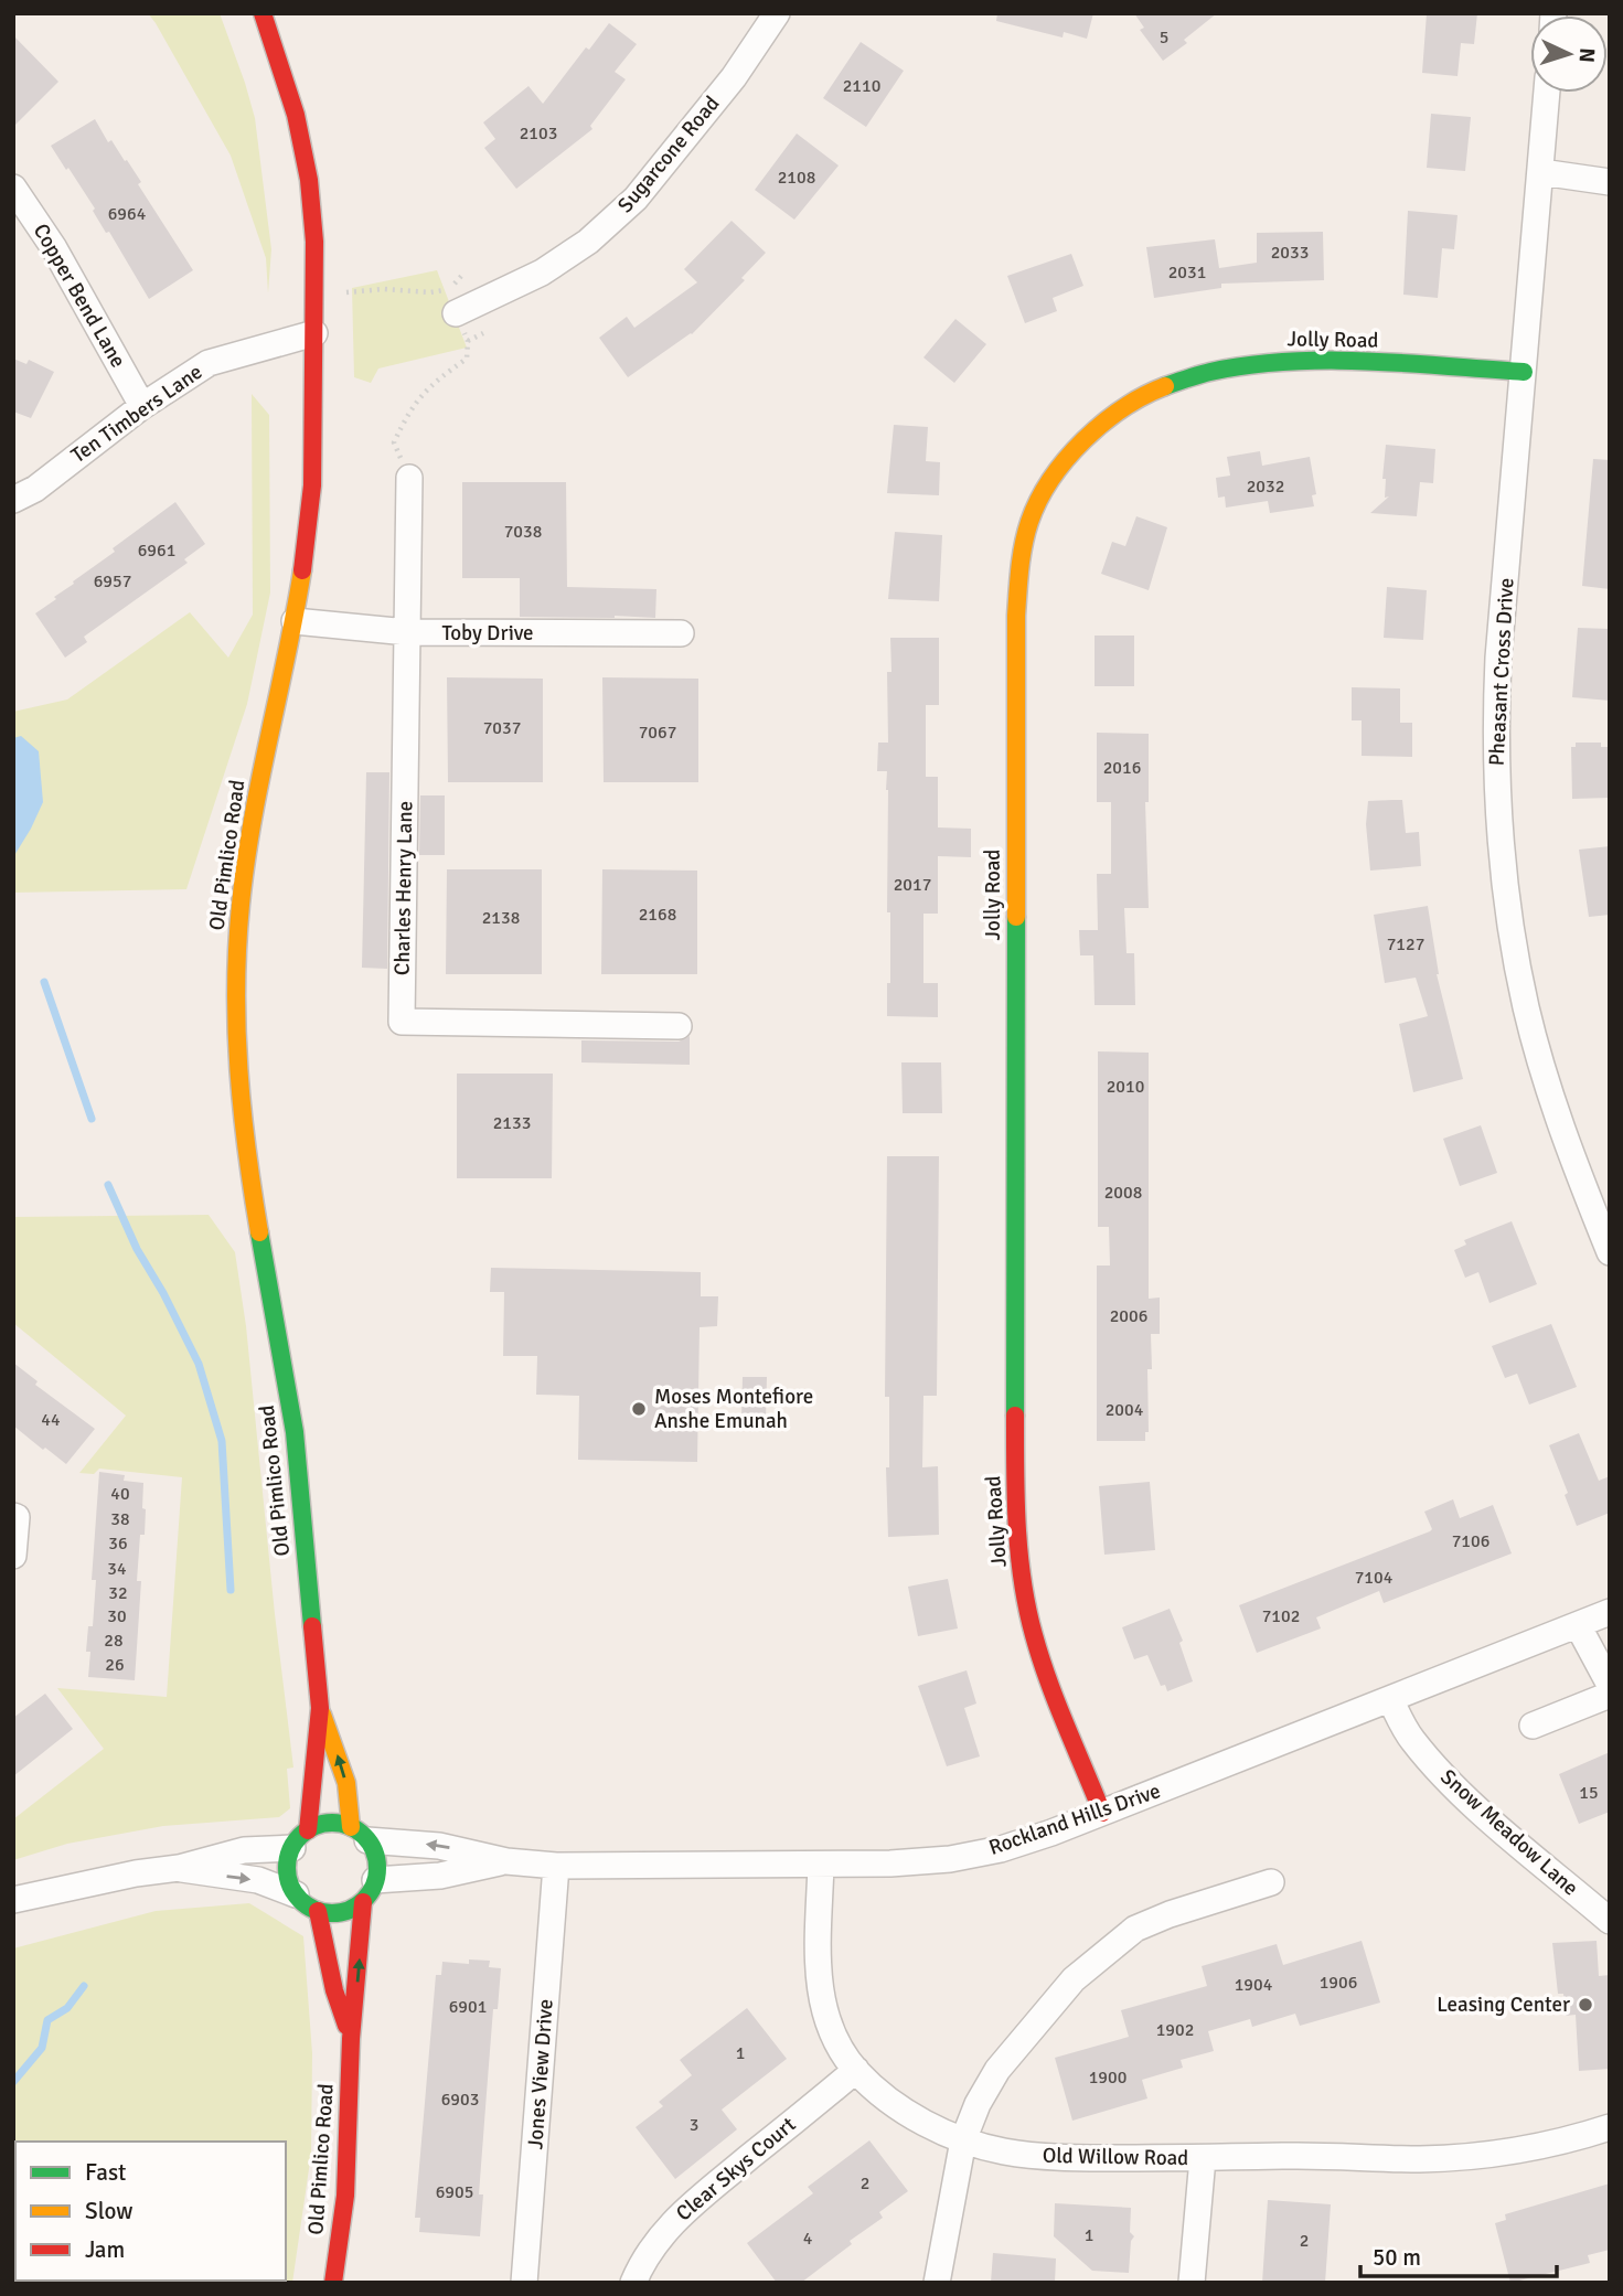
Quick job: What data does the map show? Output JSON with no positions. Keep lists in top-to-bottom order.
{
  "streets": {
    "street": [
      "Sugarcone Road",
      "Copper Bend Lane",
      "Jolly Road",
      "Ten Timbers Lane",
      "Toby Drive",
      "Pheasant Cross Drive",
      "Old Pimlico Road",
      "Charles Henry Lane",
      "Rockland Hills Drive",
      "Snow Meadow Lane",
      "Jones View Drive",
      "Old Willow Road",
      "Clear Skys Court"
    ]
  },
  "crossings": [
    ["Copper Bend Lane", "Ten Timbers Lane"],
    ["Jolly Road", "Pheasant Cross Drive"],
    ["Jolly Road", "Rockland Hills Drive"],
    ["Ten Timbers Lane", "Old Pimlico Road"],
    ["Toby Drive", "Old Pimlico Road"],
    ["Toby Drive", "Charles Henry Lane"],
    ["Old Pimlico Road", "Rockland Hills Drive"],
    ["Rockland Hills Drive", "Snow Meadow Lane"],
    ["Rockland Hills Drive", "Jones View Drive"],
    ["Rockland Hills Drive", "Old Willow Road"],
    ["Old Willow Road", "Clear Skys Court"]
  ],
  "places": ["Moses Montefiore Anshe Emunah", "Leasing Center"],
  "house_numbers": [
    "5",
    "2110",
    "2103",
    "2108",
    "6964",
    "2033",
    "2031",
    "2032",
    "7038",
    "6961",
    "6957",
    "7037",
    "7067",
    "2016",
    "2017",
    "2168",
    "2138",
    "7127",
    "2010",
    "2133",
    "2008",
    "2006",
    "2004",
    "44",
    "40",
    "38",
    "7106",
    "36",
    "34",
    "7104",
    "32",
    "30",
    "7102",
    "28",
    "26",
    "15",
    "1906",
    "1904",
    "6901",
    "1902",
    "1",
    "1900",
    "6903",
    "3",
    "2",
    "6905",
    "1",
    "4",
    "2"
  ],
  "legend": ["Fast", "Slow", "Jam"],
  "scale_bar": "50 m",
  "north": "right"
}
